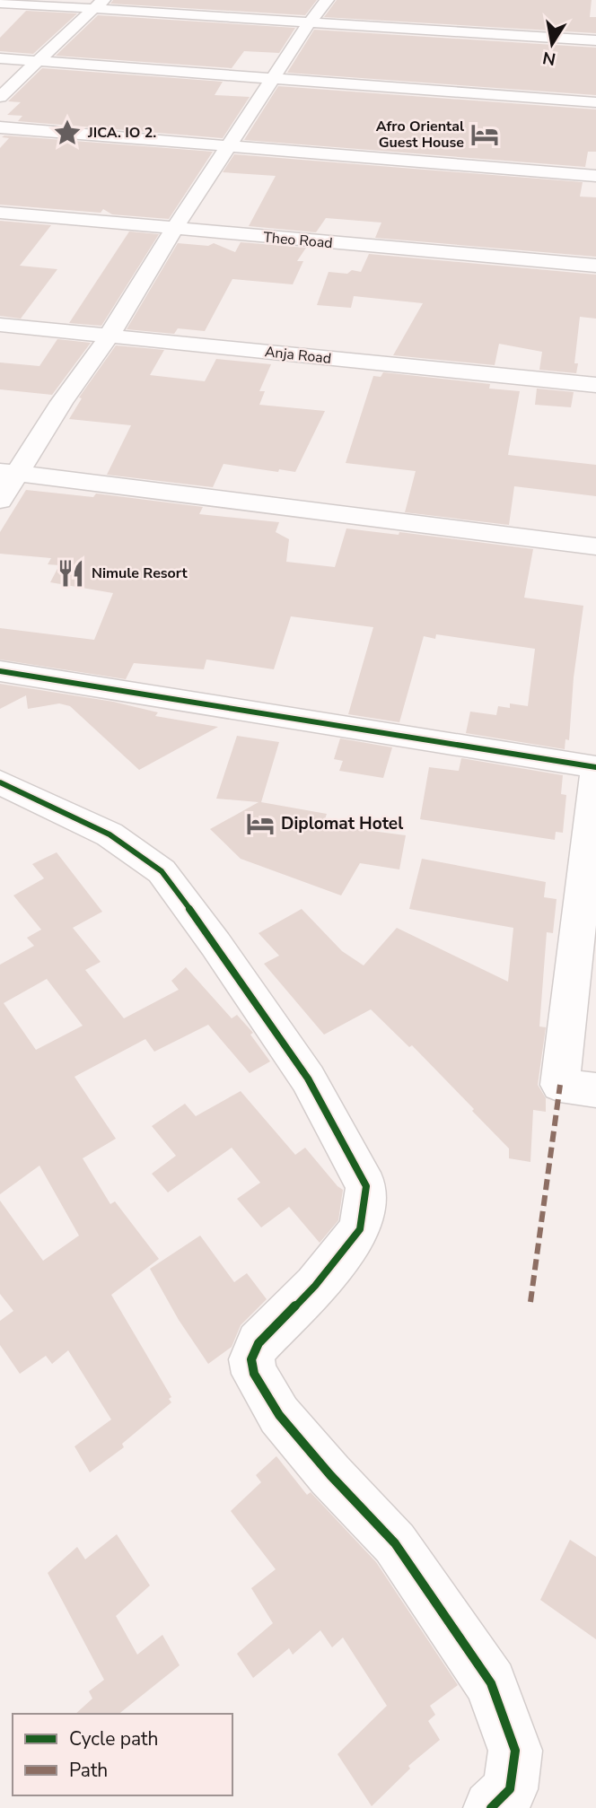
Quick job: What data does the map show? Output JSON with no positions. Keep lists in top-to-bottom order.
{
  "streets": {
    "street": ["Theo Road", "Anja Road"]
  },
  "places": {
    "place": ["JICA. IO 2."],
    "hotel": ["Afro Oriental Guest House", "Diplomat Hotel"],
    "restaurant": ["Nimule Resort"]
  },
  "legend": ["Cycle path", "Path"],
  "north": "bottom"
}
